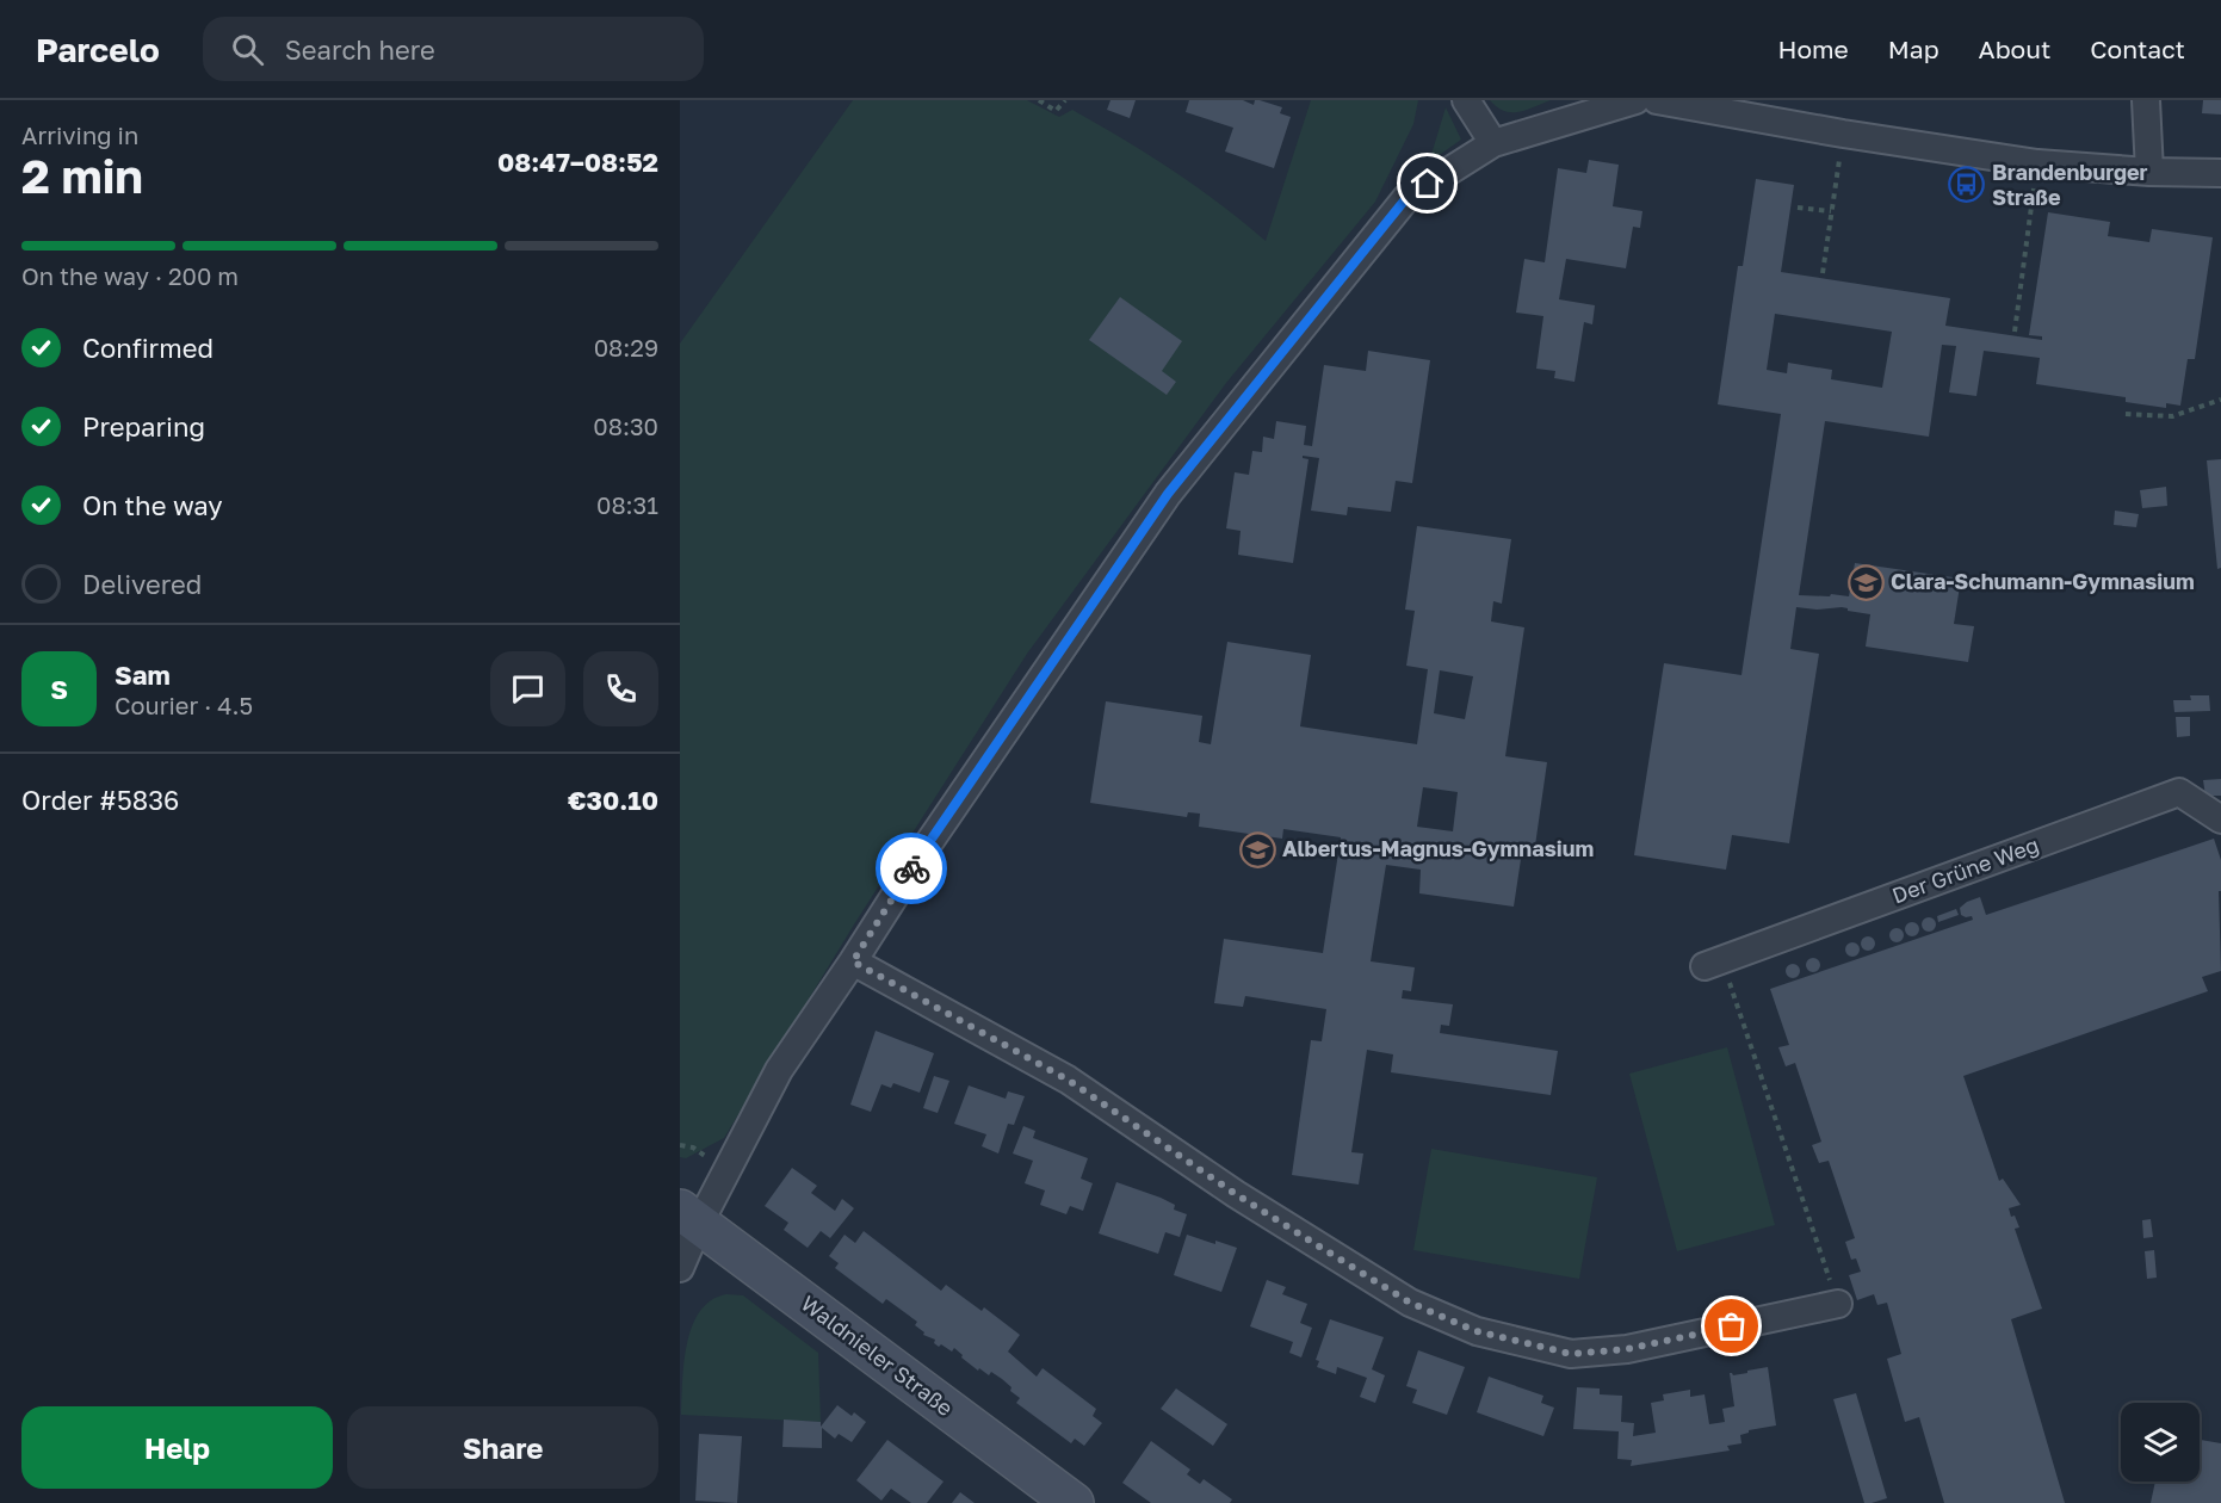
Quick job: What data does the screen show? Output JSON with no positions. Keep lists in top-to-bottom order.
{
  "streets": {
    "main road": ["Waldnieler Straße"],
    "street": ["Der Grüne Weg"]
  },
  "places": {
    "bus stop": ["Brandenburger Straße"],
    "school or university": ["Clara-Schumann-Gymnasium", "Albertus-Magnus-Gymnasium"]
  },
  "page": {
    "header": "Parcelo",
    "search": "Search here",
    "nav": [
      "Home",
      "Map",
      "About",
      "Contact"
    ],
    "heading": ["2 min", "Arriving in", "08:47–08:52"],
    "panel": [
      "Sam",
      "Courier · 4.5",
      "Order #5836",
      "€30.10"
    ],
    "bar": "On the way · 200 m",
    "list": [
      ["Confirmed", "08:29"],
      ["Preparing", "08:30"],
      ["On the way", "08:31"],
      "Delivered"
    ],
    "round": "S",
    "buttons": ["Help", "Share"]
  }
}
